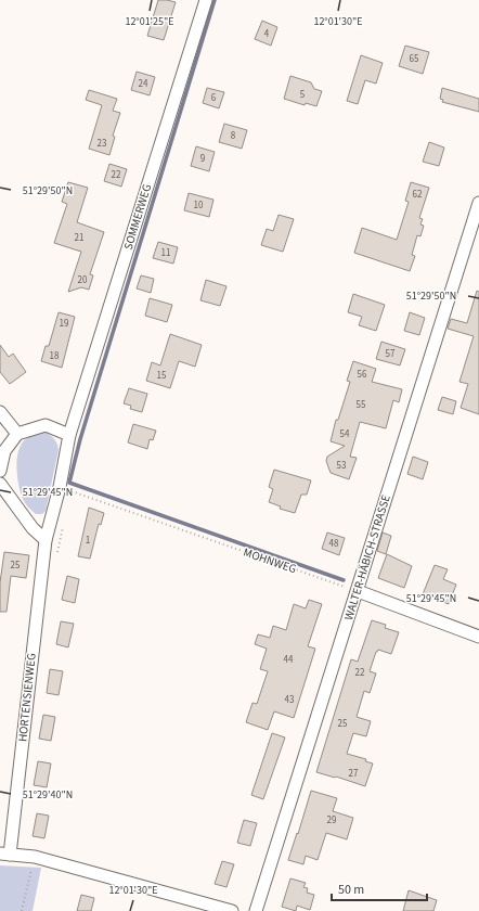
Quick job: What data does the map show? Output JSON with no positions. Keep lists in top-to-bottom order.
{
  "streets": {
    "street": ["SOMMERWEG", "WALTER-HÄBICH-STRASSE", "HORTENSIENWEG"],
    "path": ["MOHNWEG"]
  },
  "crossings": [
    ["SOMMERWEG", "MOHNWEG"],
    ["SOMMERWEG", "HORTENSIENWEG"],
    ["WALTER-HÄBICH-STRASSE", "MOHNWEG"],
    ["MOHNWEG", "HORTENSIENWEG"]
  ],
  "house_numbers": [
    "4",
    "65",
    "24",
    "5",
    "6",
    "8",
    "23",
    "9",
    "22",
    "62",
    "10",
    "21",
    "11",
    "20",
    "19",
    "57",
    "18",
    "56",
    "15",
    "55",
    "54",
    "53",
    "1",
    "48",
    "25",
    "44",
    "22",
    "43",
    "25",
    "27",
    "29"
  ],
  "scale_bar": "50 m",
  "coordinates": [
    "12°01'25\"E",
    "12°01'30\"E",
    "51°29'50\"N",
    "51°29'45\"N",
    "51°29'40\"N"
  ]
}
